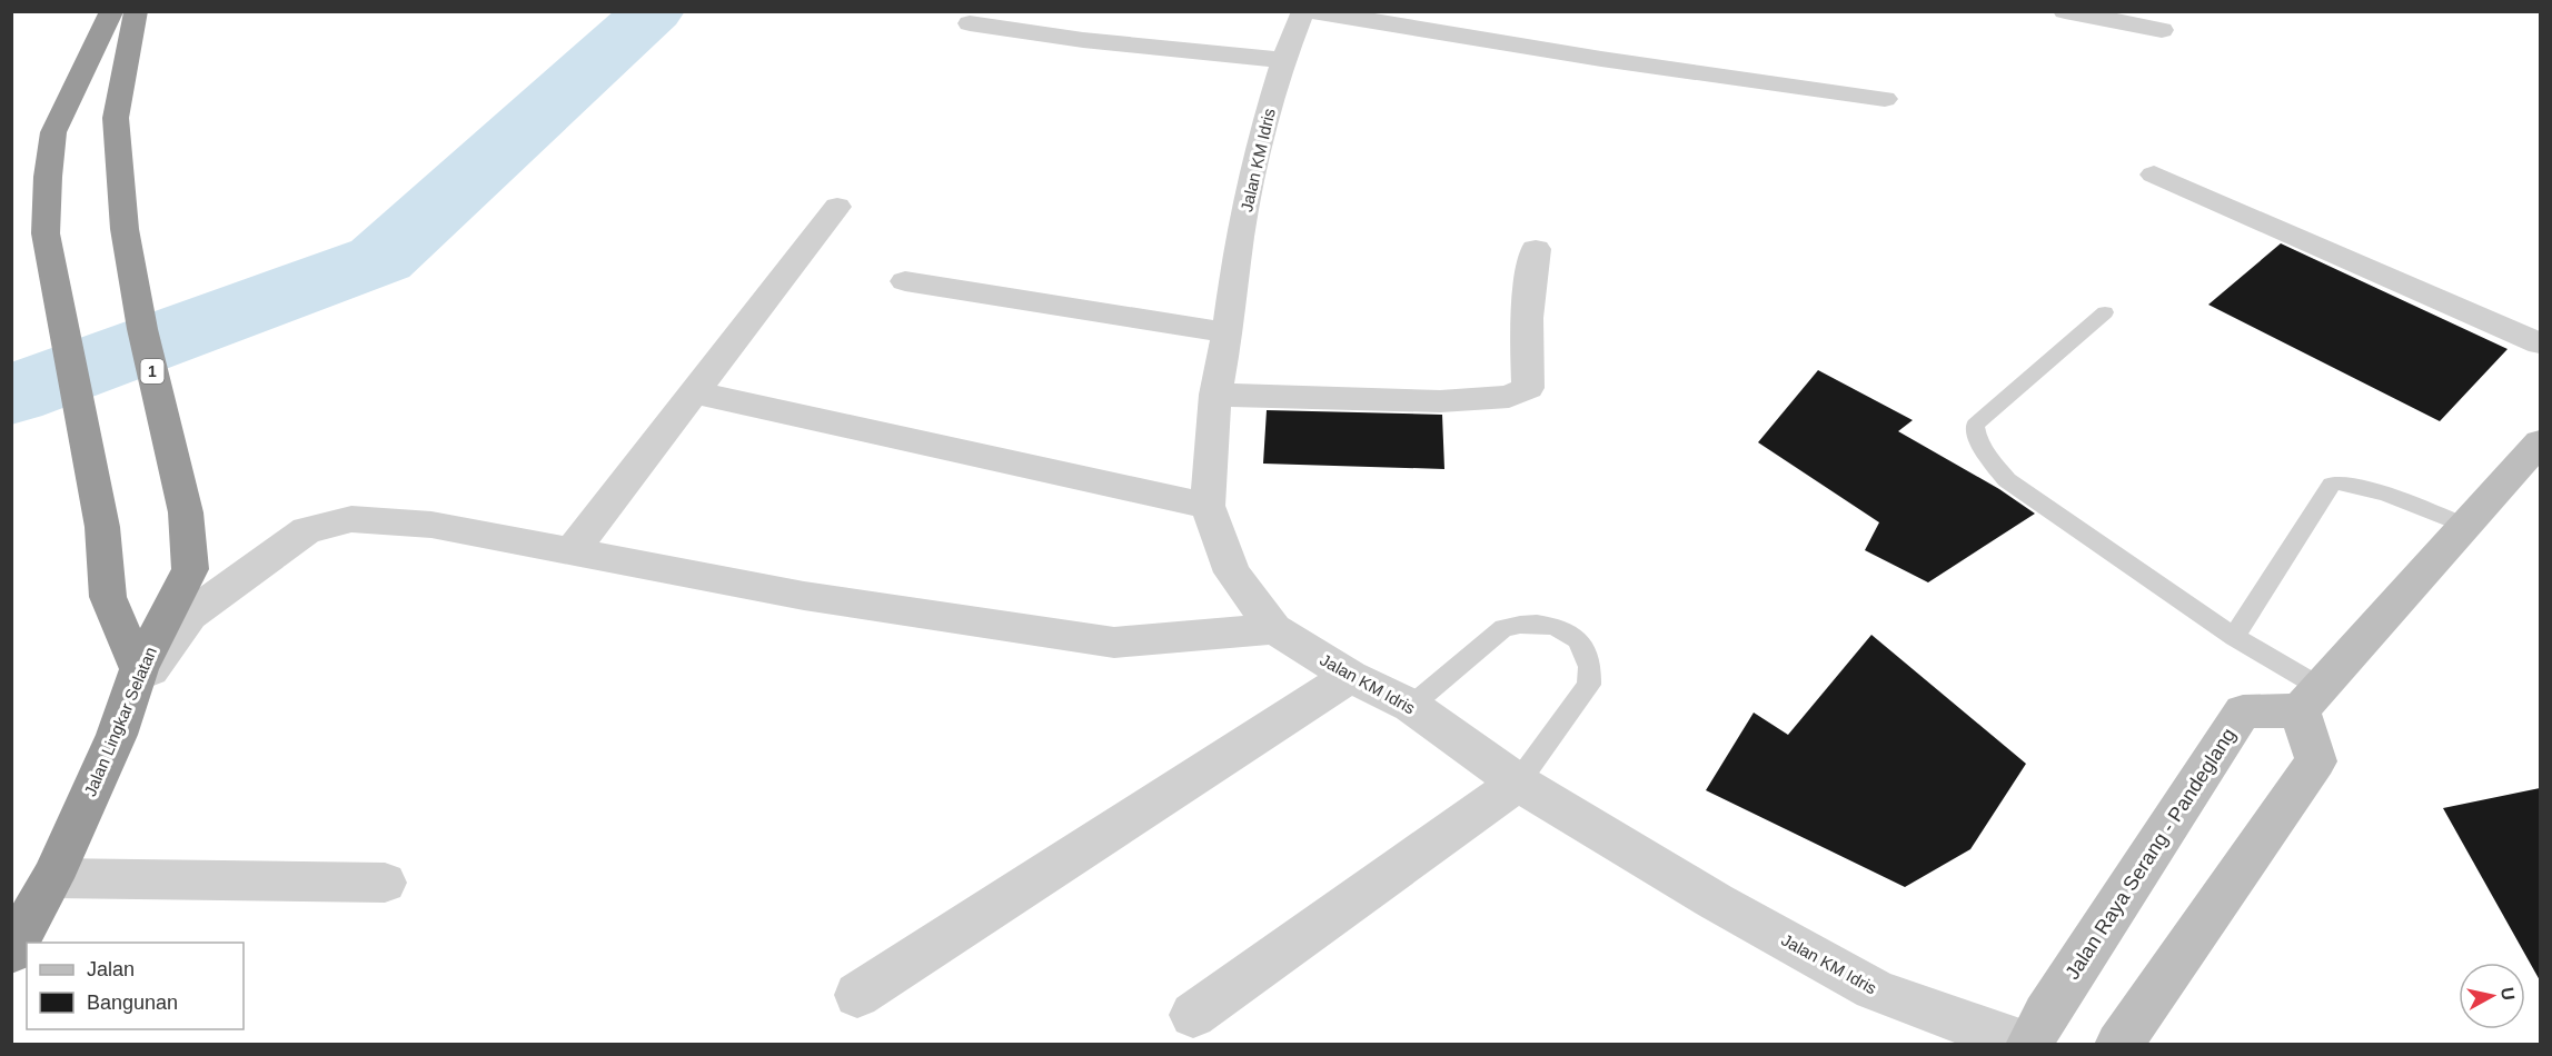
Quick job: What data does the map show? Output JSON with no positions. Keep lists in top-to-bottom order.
{
  "streets": {
    "highway": ["1", "Jalan Lingkar Selatan"],
    "main road": ["Jalan Raya Serang - Pandeglang"],
    "street": ["Jalan KM Idris"]
  },
  "crossings": [
    ["Jalan KM Idris", "Jalan Raya Serang - Pandeglang"]
  ],
  "legend": ["Jalan", "Bangunan"],
  "north": "right"
}
